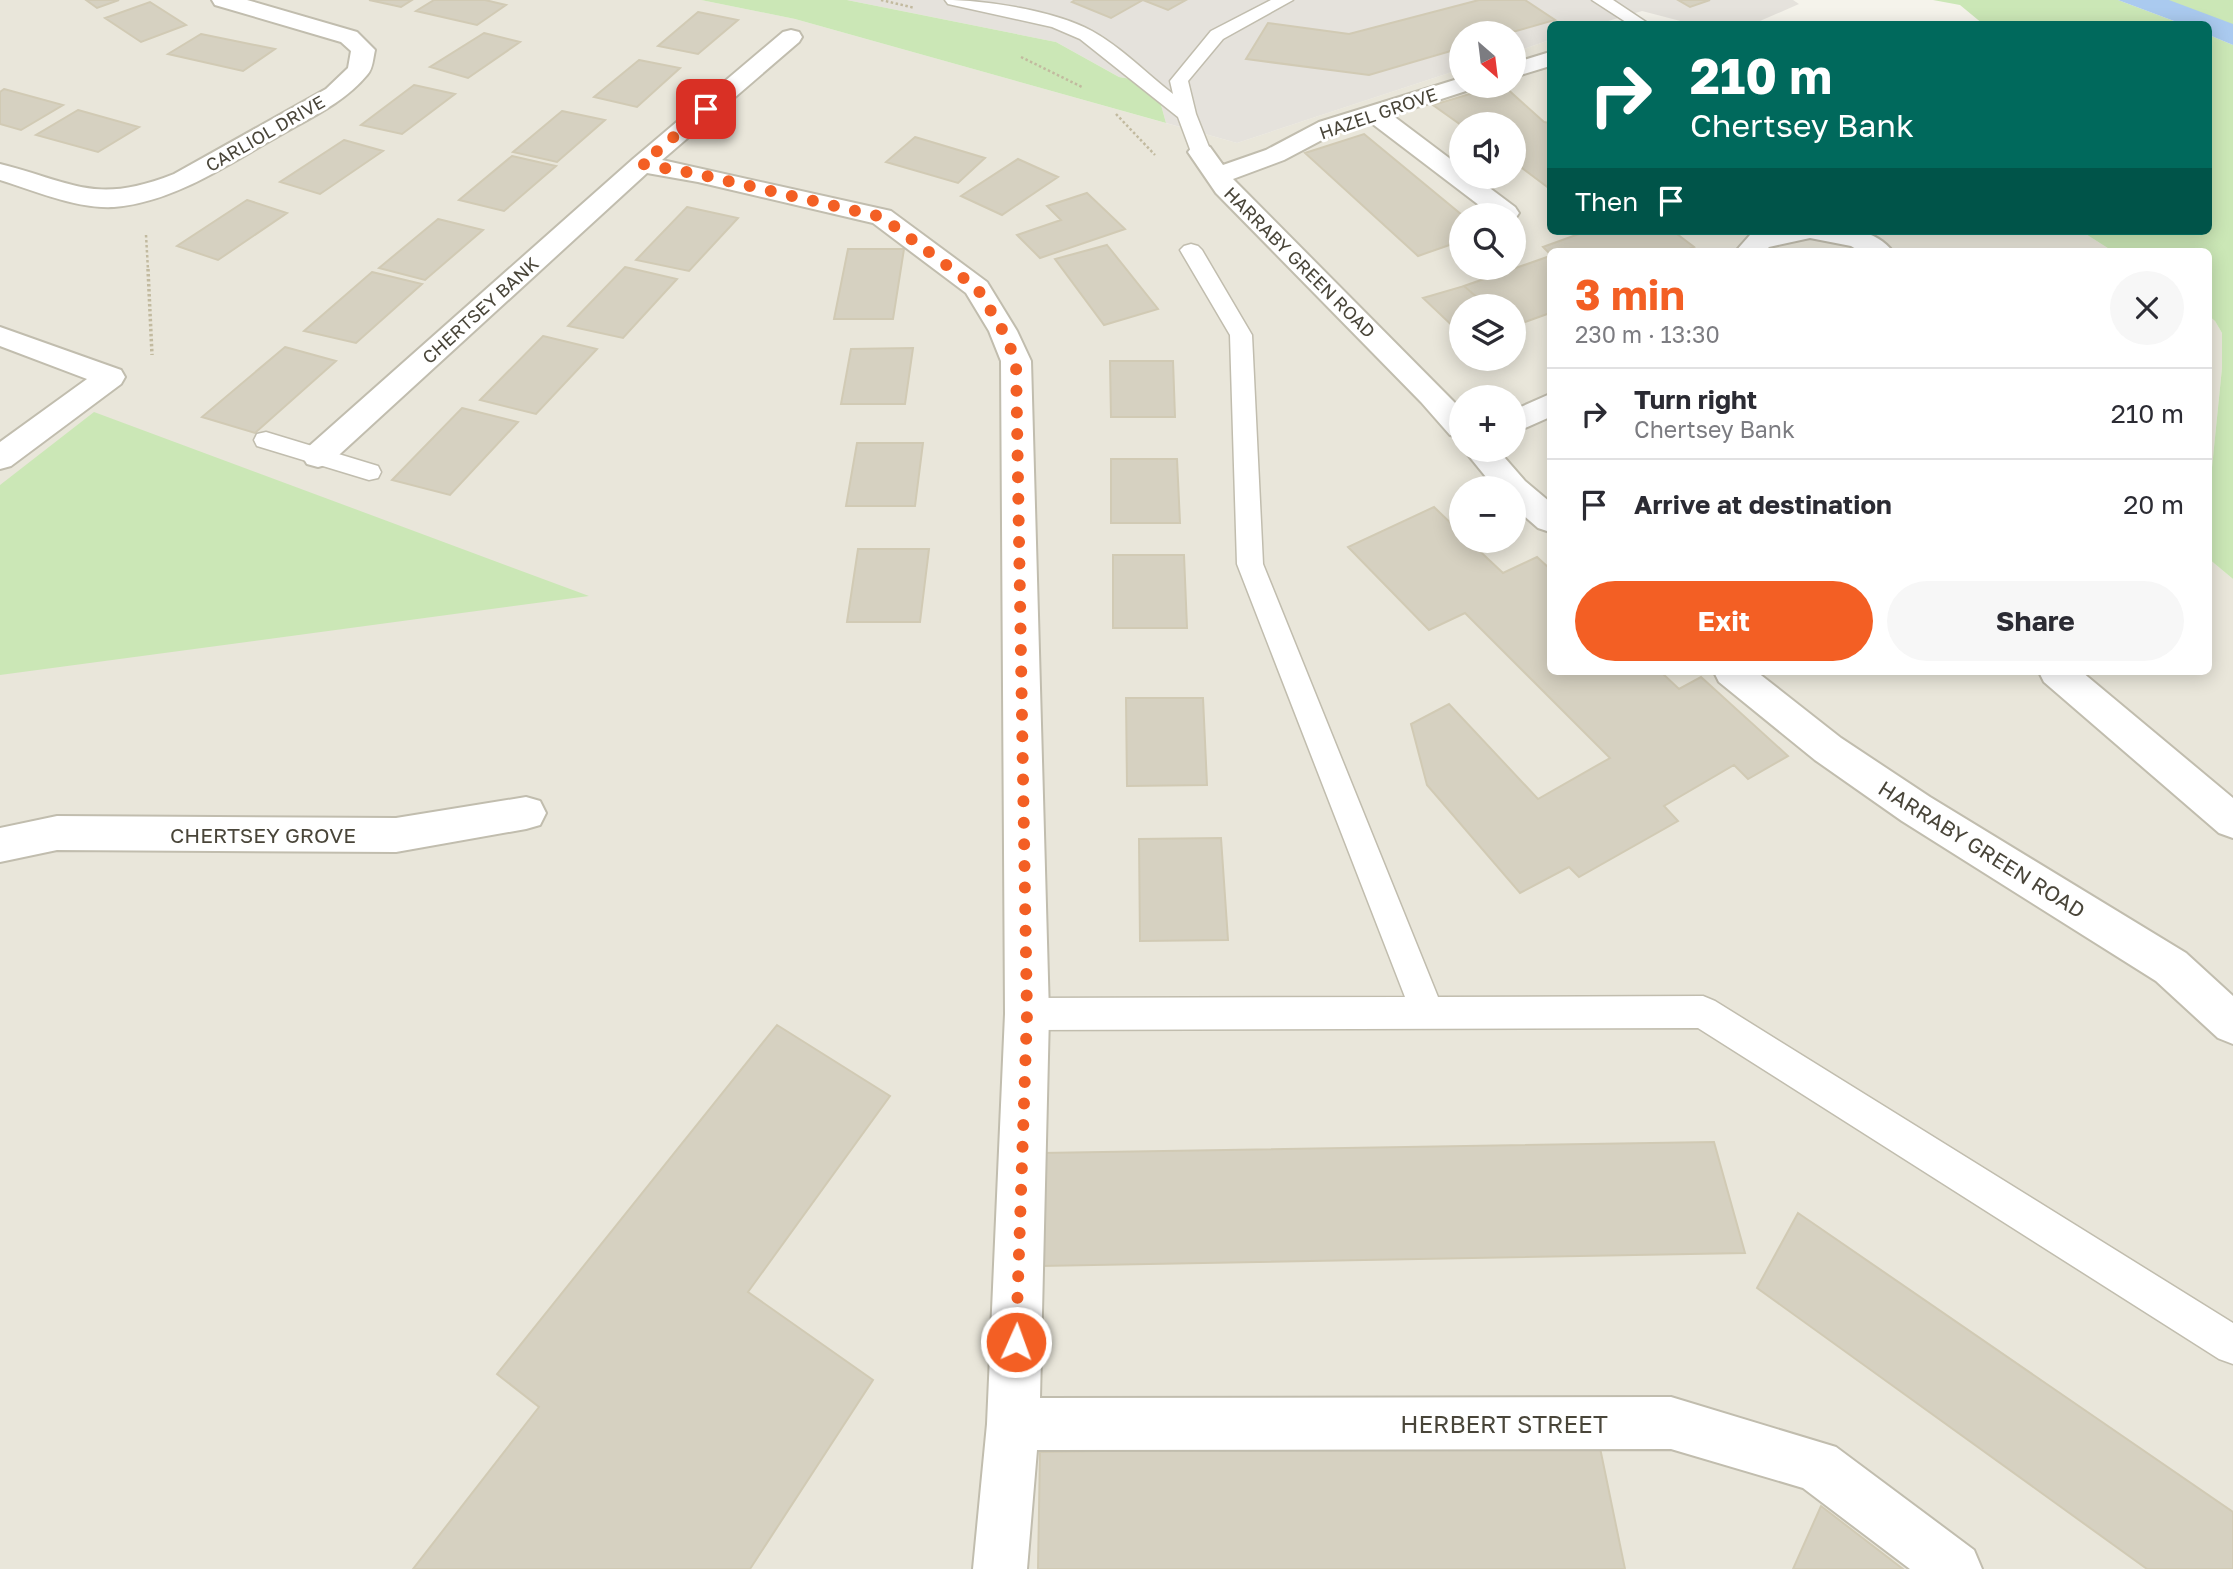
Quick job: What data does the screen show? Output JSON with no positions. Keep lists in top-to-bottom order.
{
  "streets": {
    "street": [
      "HAZEL GROVE",
      "CARLIOL DRIVE",
      "HARRABY GREEN ROAD",
      "CHERTSEY BANK",
      "CHERTSEY GROVE",
      "HERBERT STREET"
    ]
  },
  "crossings": [
    ["HAZEL GROVE", "HARRABY GREEN ROAD"]
  ],
  "north": "bottom right",
  "page": {
    "map_buttons": ["+", "−"],
    "turn": ["210 m", "Chertsey Bank"],
    "then": "Then",
    "heading": ["3 min", "230 m · 13:30"],
    "list": [
      {
        "name": "Turn right",
        "note": "Chertsey Bank",
        "value": "210 m"
      },
      {
        "name": "Arrive at destination",
        "value": "20 m"
      }
    ],
    "buttons": ["Exit", "Share"]
  }
}
